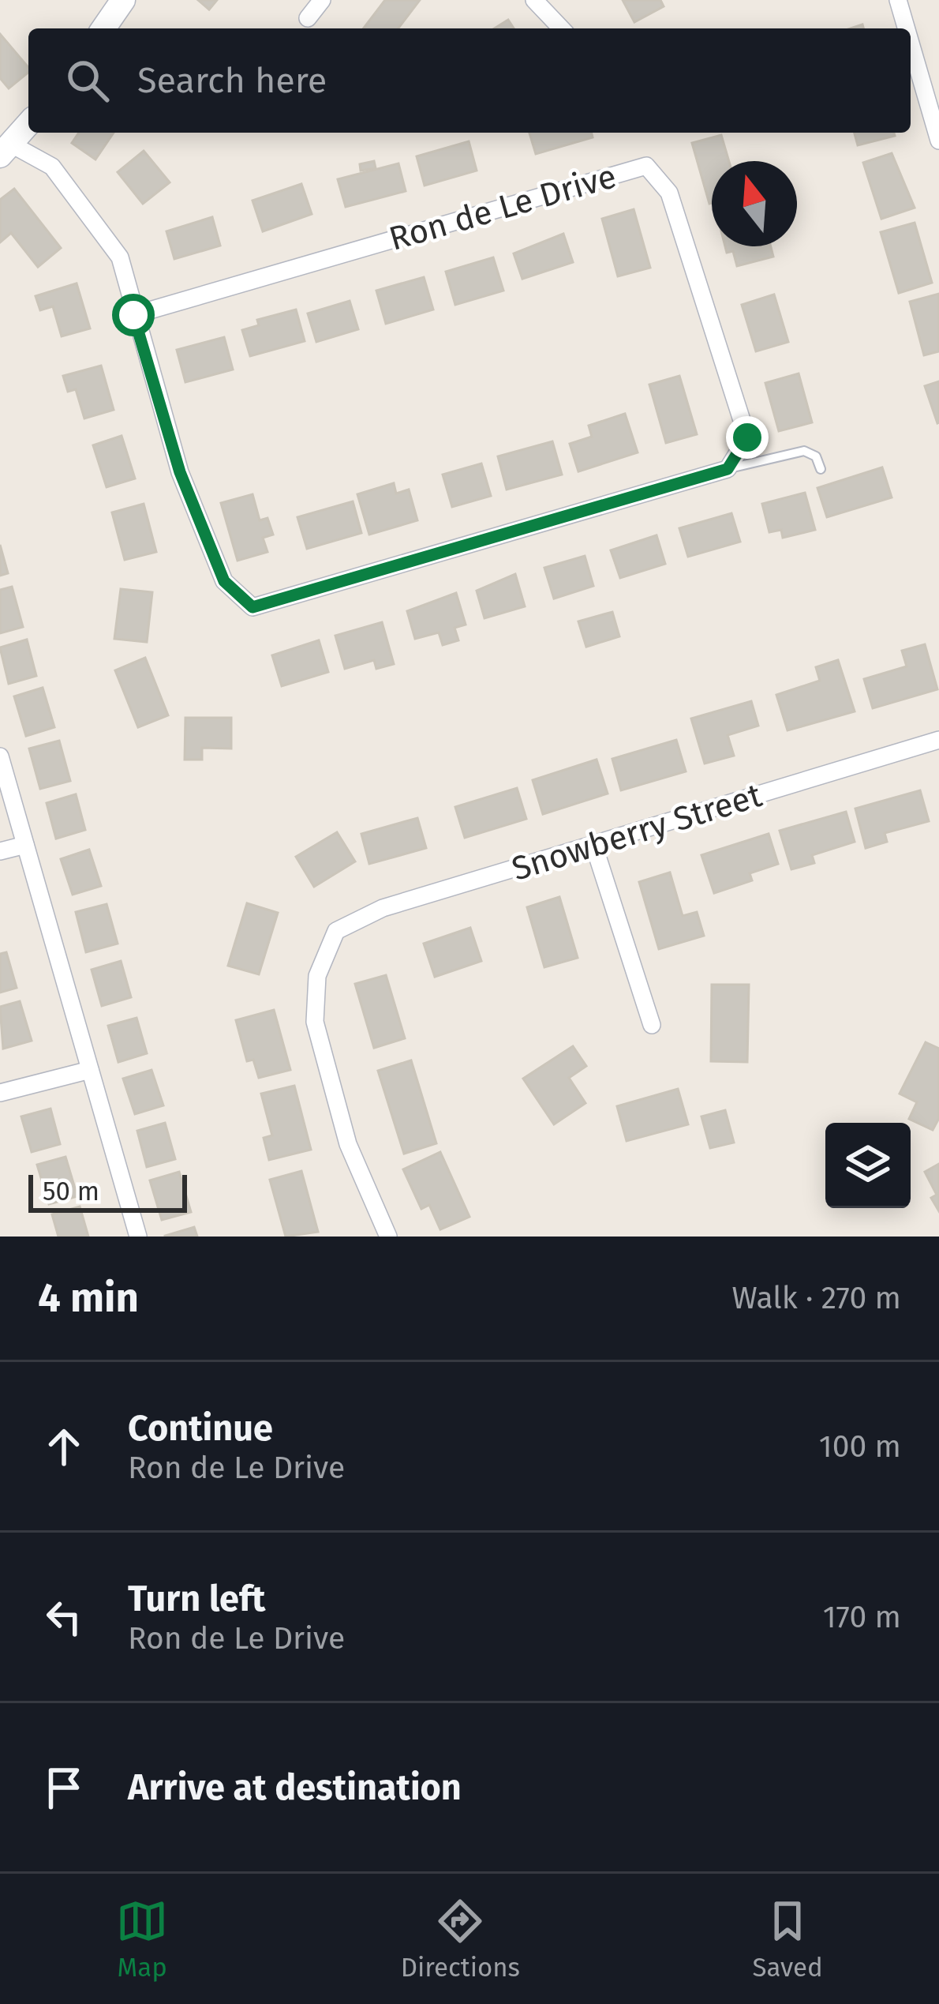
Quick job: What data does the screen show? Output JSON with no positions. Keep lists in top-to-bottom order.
{
  "streets": {
    "street": ["Ron de Le Drive", "Snowberry Street"]
  },
  "scale_bar": "50 m",
  "north": "top",
  "page": {
    "search": "Search here",
    "scale": "50 m",
    "heading": ["4 min", "Walk · 270 m"],
    "list": [
      ["Continue", "Ron de Le Drive", "100 m"],
      ["Turn left", "Ron de Le Drive", "170 m"],
      "Arrive at destination"
    ],
    "nav": ["Map", "Directions", "Saved"]
  }
}
